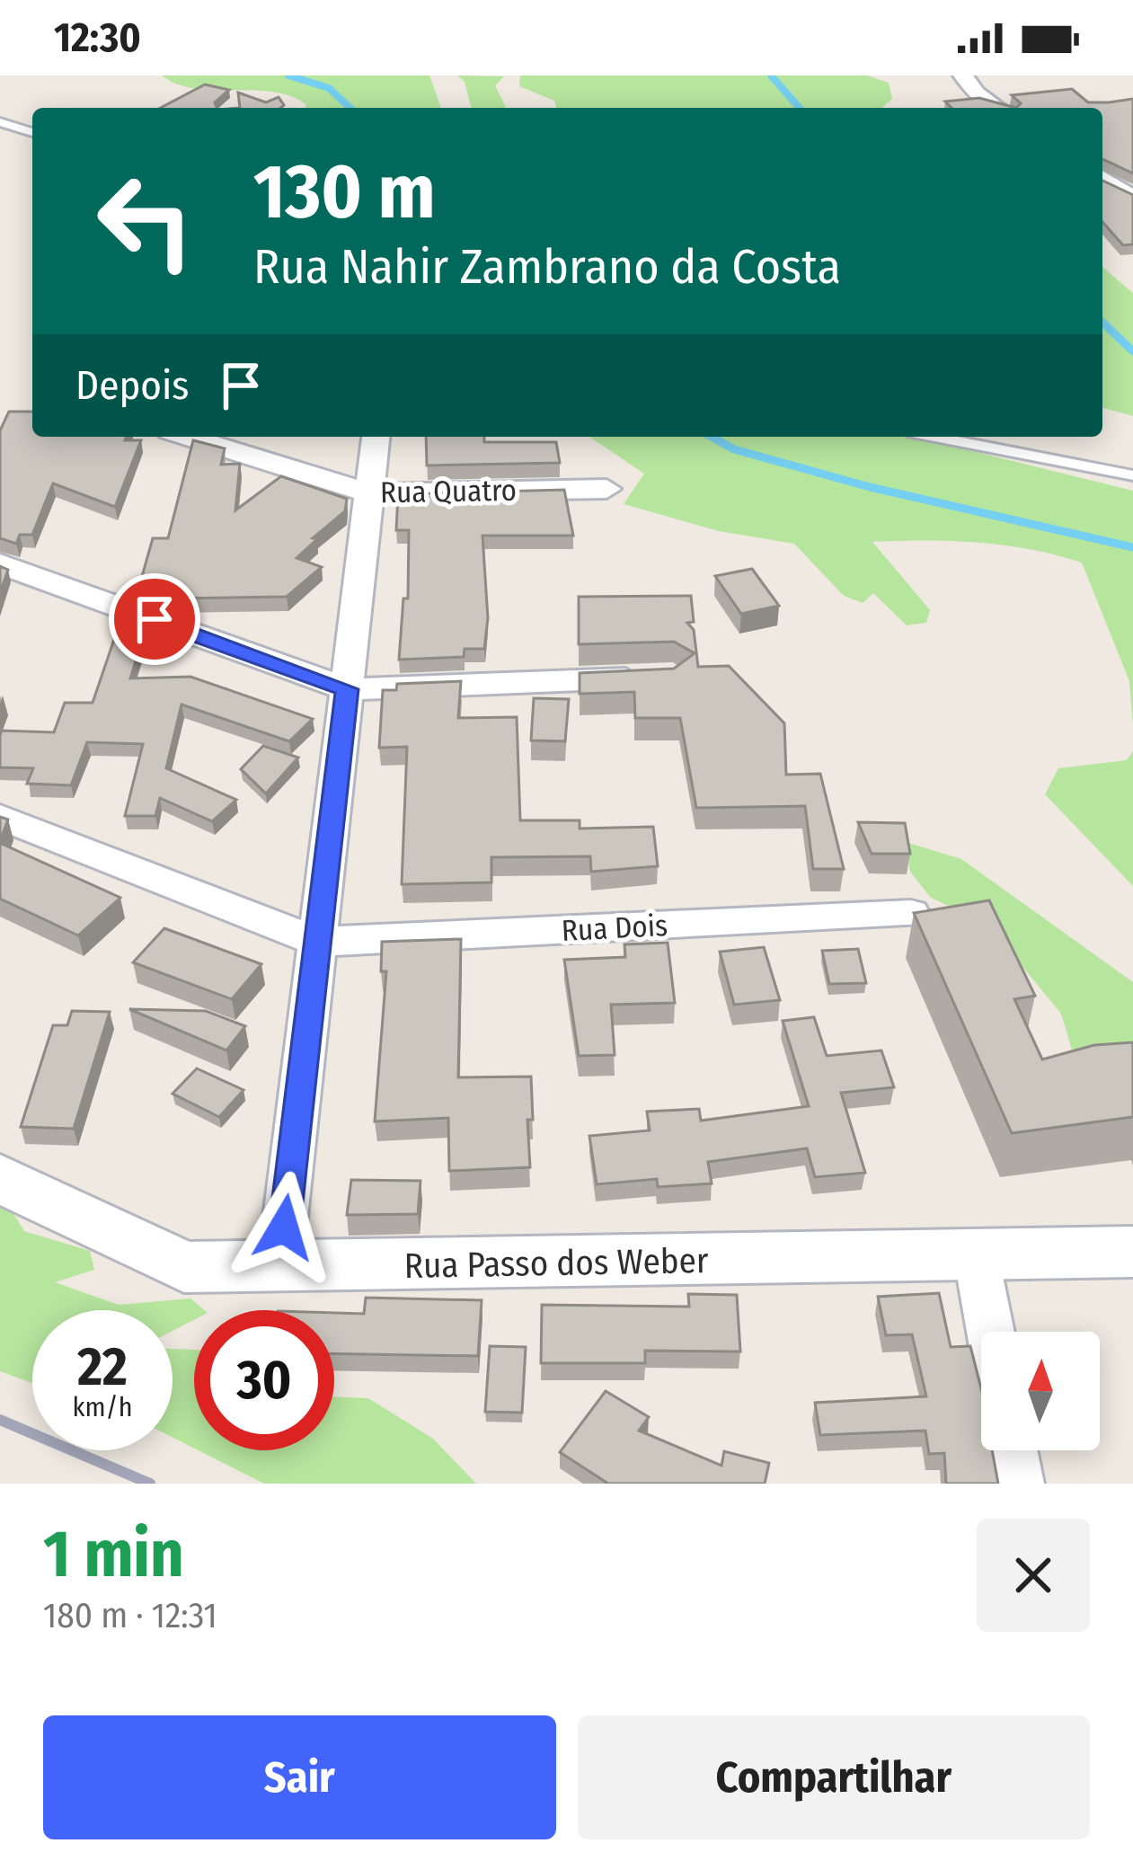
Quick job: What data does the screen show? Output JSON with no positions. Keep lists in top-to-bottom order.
{
  "streets": {
    "street": ["Rua Quatro", "Rua Dois", "Rua Passo dos Weber"]
  },
  "north": "top",
  "page": {
    "status": "12:30",
    "turn": ["130 m", "Rua Nahir Zambrano da Costa"],
    "then": "Depois",
    "speed": "22 km/h",
    "limit": "30",
    "heading": ["1 min", "180 m · 12:31"],
    "buttons": ["Sair", "Compartilhar"]
  }
}
